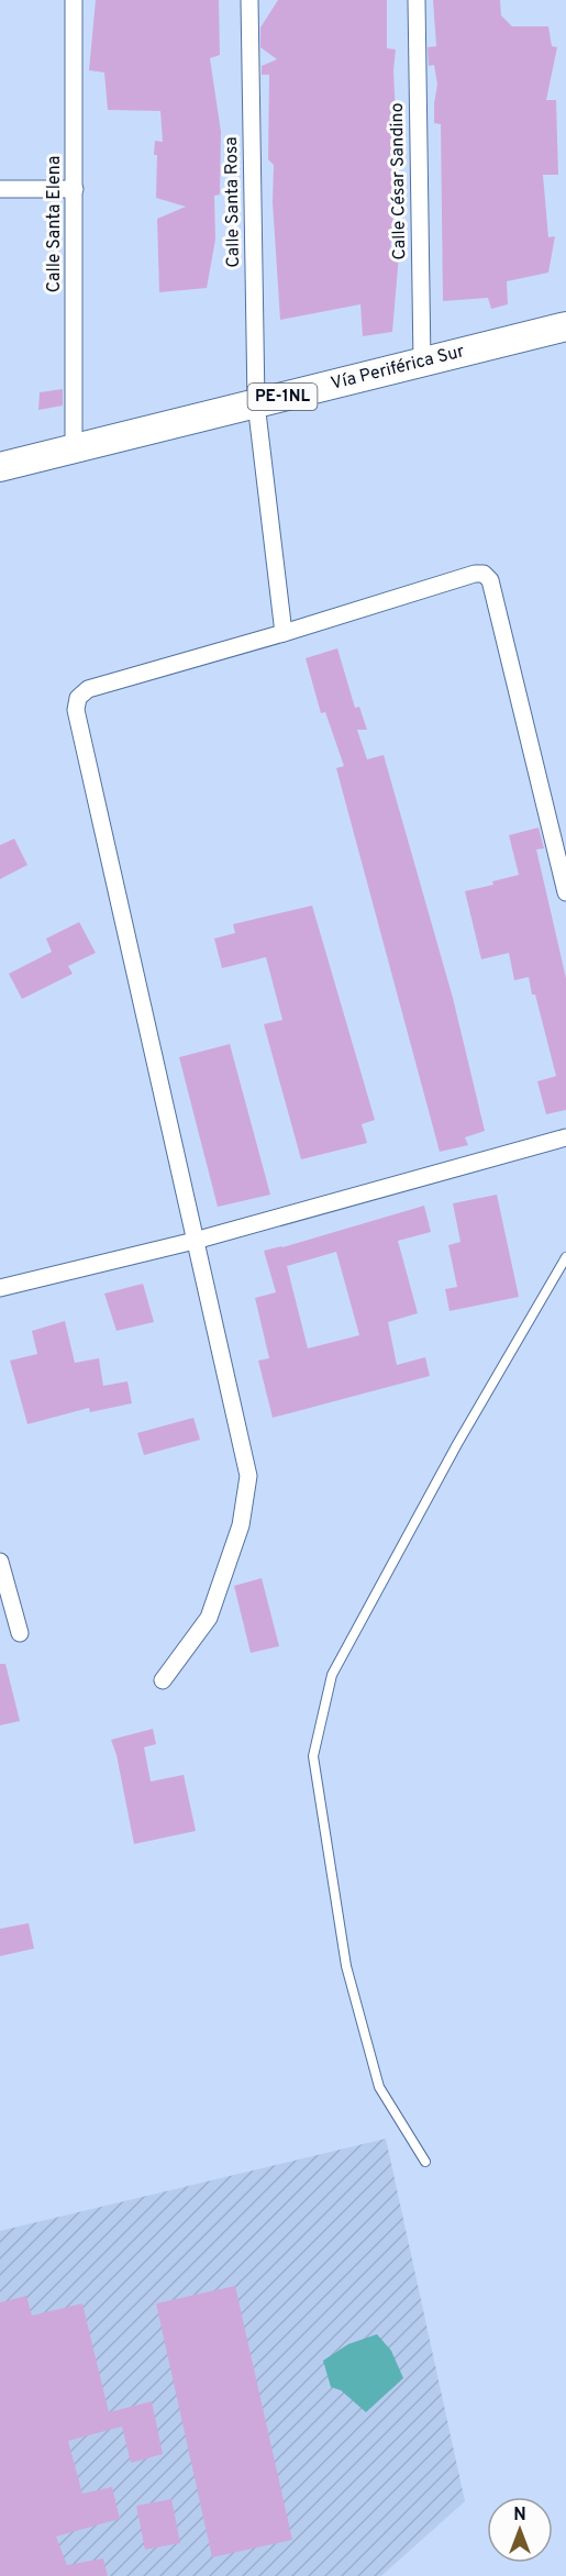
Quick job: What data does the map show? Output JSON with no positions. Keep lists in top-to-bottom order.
{
  "streets": {
    "highway": ["Vía Periférica Sur", "PE-1NL"],
    "street": ["Calle César Sandino", "Calle Santa Rosa", "Calle Santa Elena"]
  },
  "crossings": [
    ["Calle César Sandino", "Vía Periférica Sur"],
    ["Calle Santa Rosa", "Vía Periférica Sur"],
    ["Calle Santa Elena", "Vía Periférica Sur"]
  ],
  "north": "top"
}
